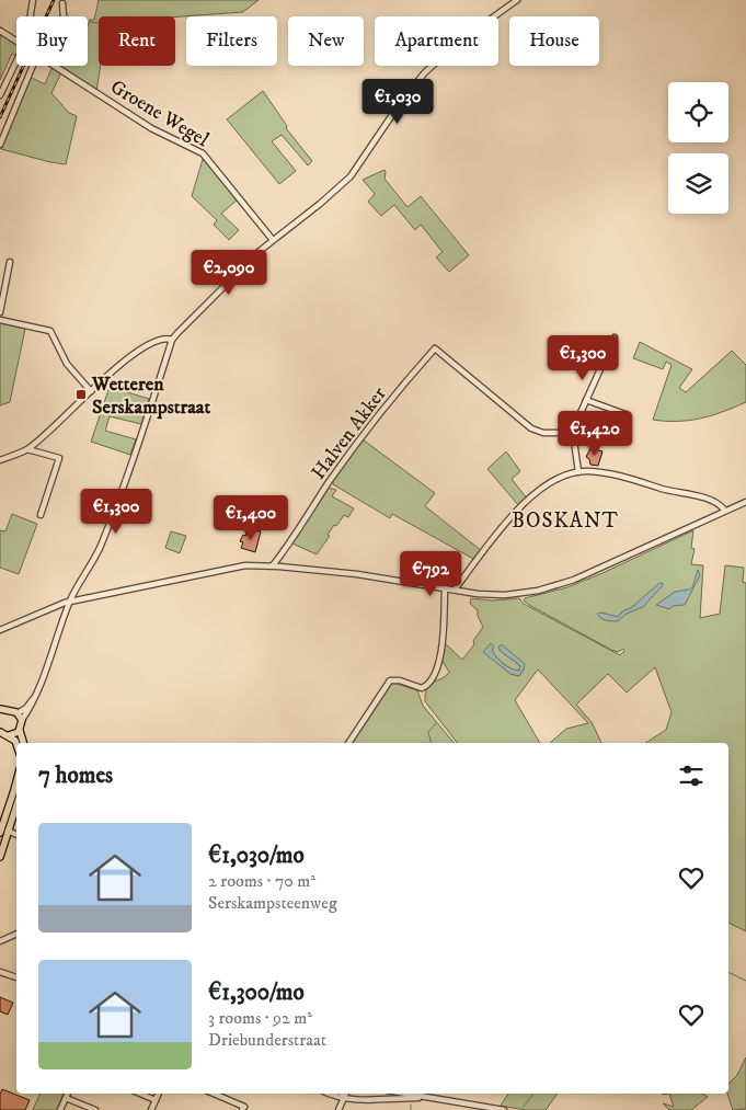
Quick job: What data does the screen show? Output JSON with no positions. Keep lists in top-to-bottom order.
{
  "streets": {
    "street": ["Groene Wegel", "Halven Akker"]
  },
  "districts": ["BOSKANT"],
  "places": {
    "transit": ["Wetteren Serskampstraat"]
  },
  "page": {
    "chip": [
      "Buy",
      "Rent",
      "Filters",
      "New",
      "Apartment",
      "House"
    ],
    "price": [
      "€1,030",
      "€2,090",
      "€1,300",
      "€1,420",
      "€1,300",
      "€1,400",
      "€792"
    ],
    "heading": "7 homes",
    "list": [
      {
        "name": "€1,030/mo",
        "note": "2 rooms · 70 m² · Serskampsteenweg"
      },
      {
        "name": "€1,300/mo",
        "note": "3 rooms · 92 m² · Driebunderstraat"
      }
    ]
  }
}
